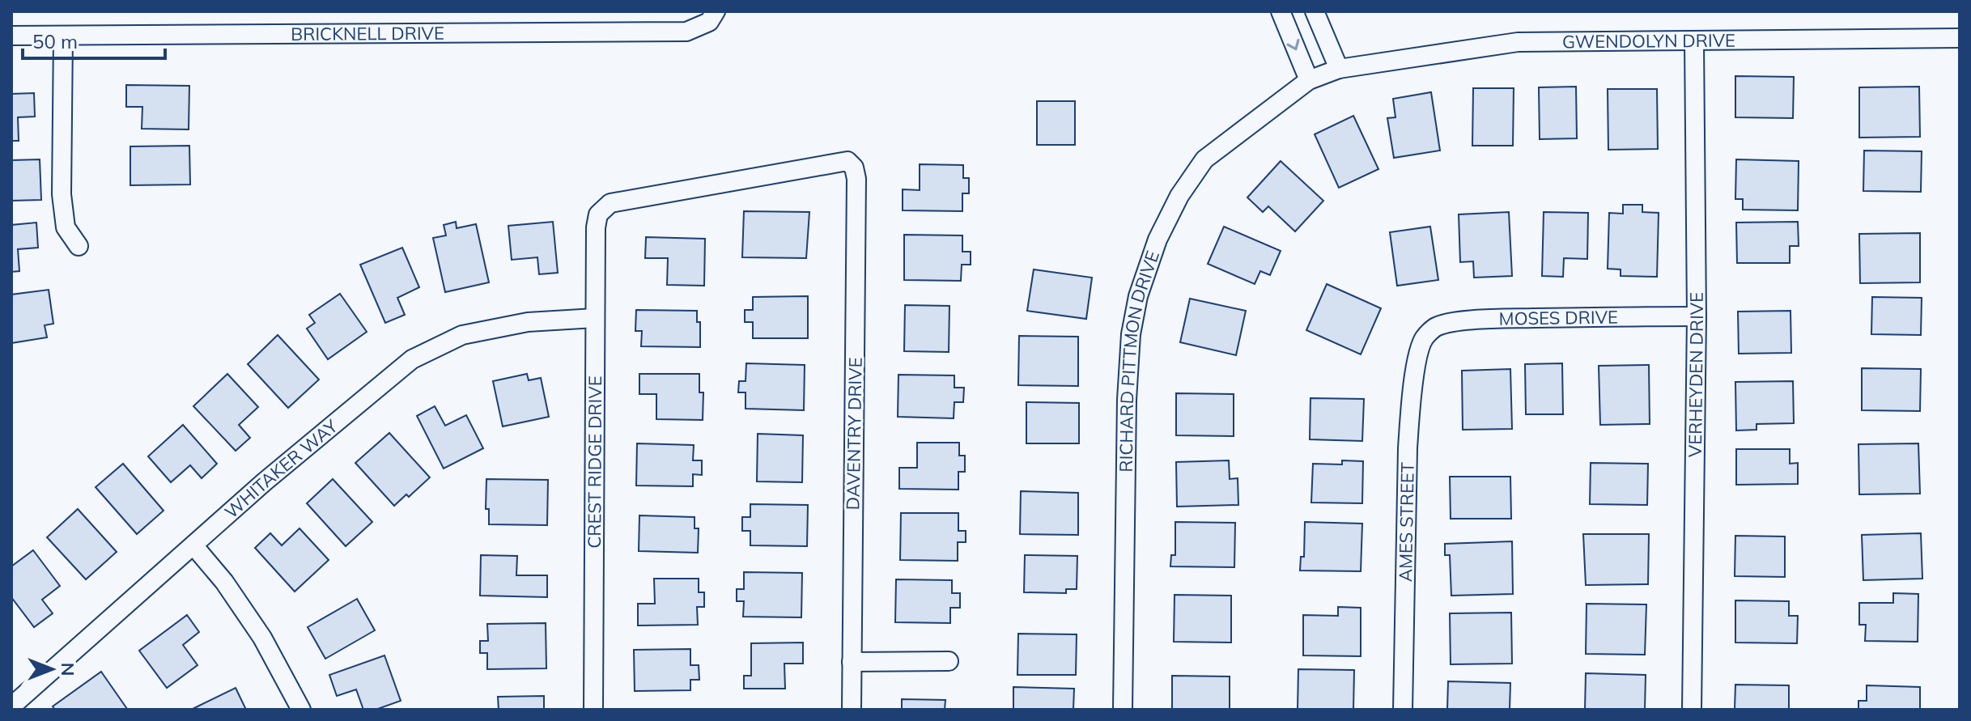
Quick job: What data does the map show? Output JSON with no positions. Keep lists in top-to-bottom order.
{
  "streets": {
    "street": [
      "BRICKNELL DRIVE",
      "GWENDOLYN DRIVE",
      "MOSES DRIVE",
      "RICHARD PITTMON DRIVE",
      "VERHEYDEN DRIVE",
      "DAVENTRY DRIVE",
      "CREST RIDGE DRIVE",
      "WHITAKER WAY",
      "AMES STREET"
    ]
  },
  "crossings": [
    ["GWENDOLYN DRIVE", "RICHARD PITTMON DRIVE"],
    ["GWENDOLYN DRIVE", "VERHEYDEN DRIVE"],
    ["MOSES DRIVE", "VERHEYDEN DRIVE"],
    ["MOSES DRIVE", "AMES STREET"],
    ["DAVENTRY DRIVE", "CREST RIDGE DRIVE"],
    ["CREST RIDGE DRIVE", "WHITAKER WAY"]
  ],
  "scale_bar": "50 m",
  "north": "right"
}
